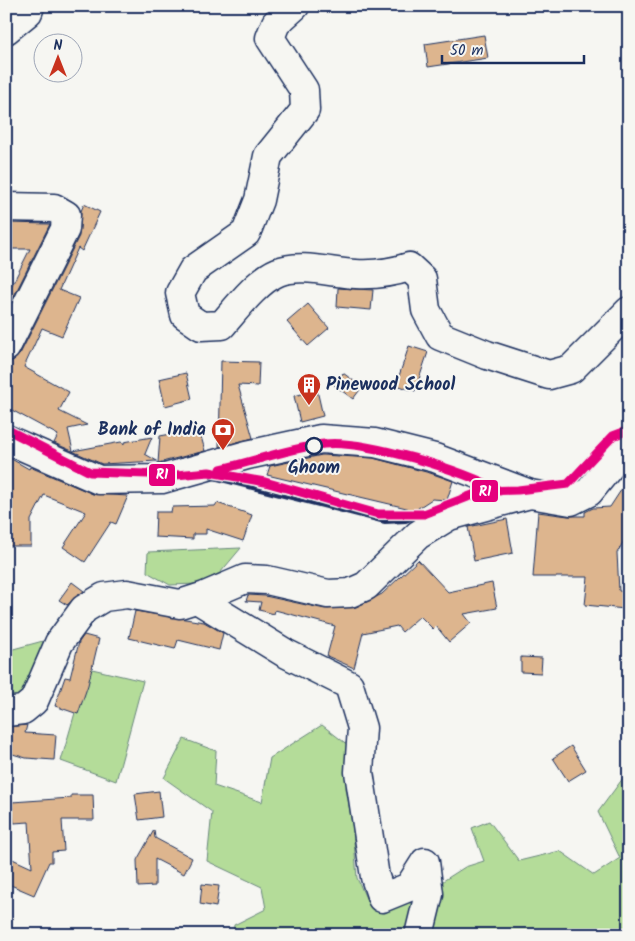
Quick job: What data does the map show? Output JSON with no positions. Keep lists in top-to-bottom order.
{
  "places": {
    "building": ["Pinewood School"],
    "other": ["Ghoom"],
    "bank": ["Bank of India"]
  },
  "lines": ["transit line R1"],
  "scale_bar": "50 m",
  "north": "top"
}
